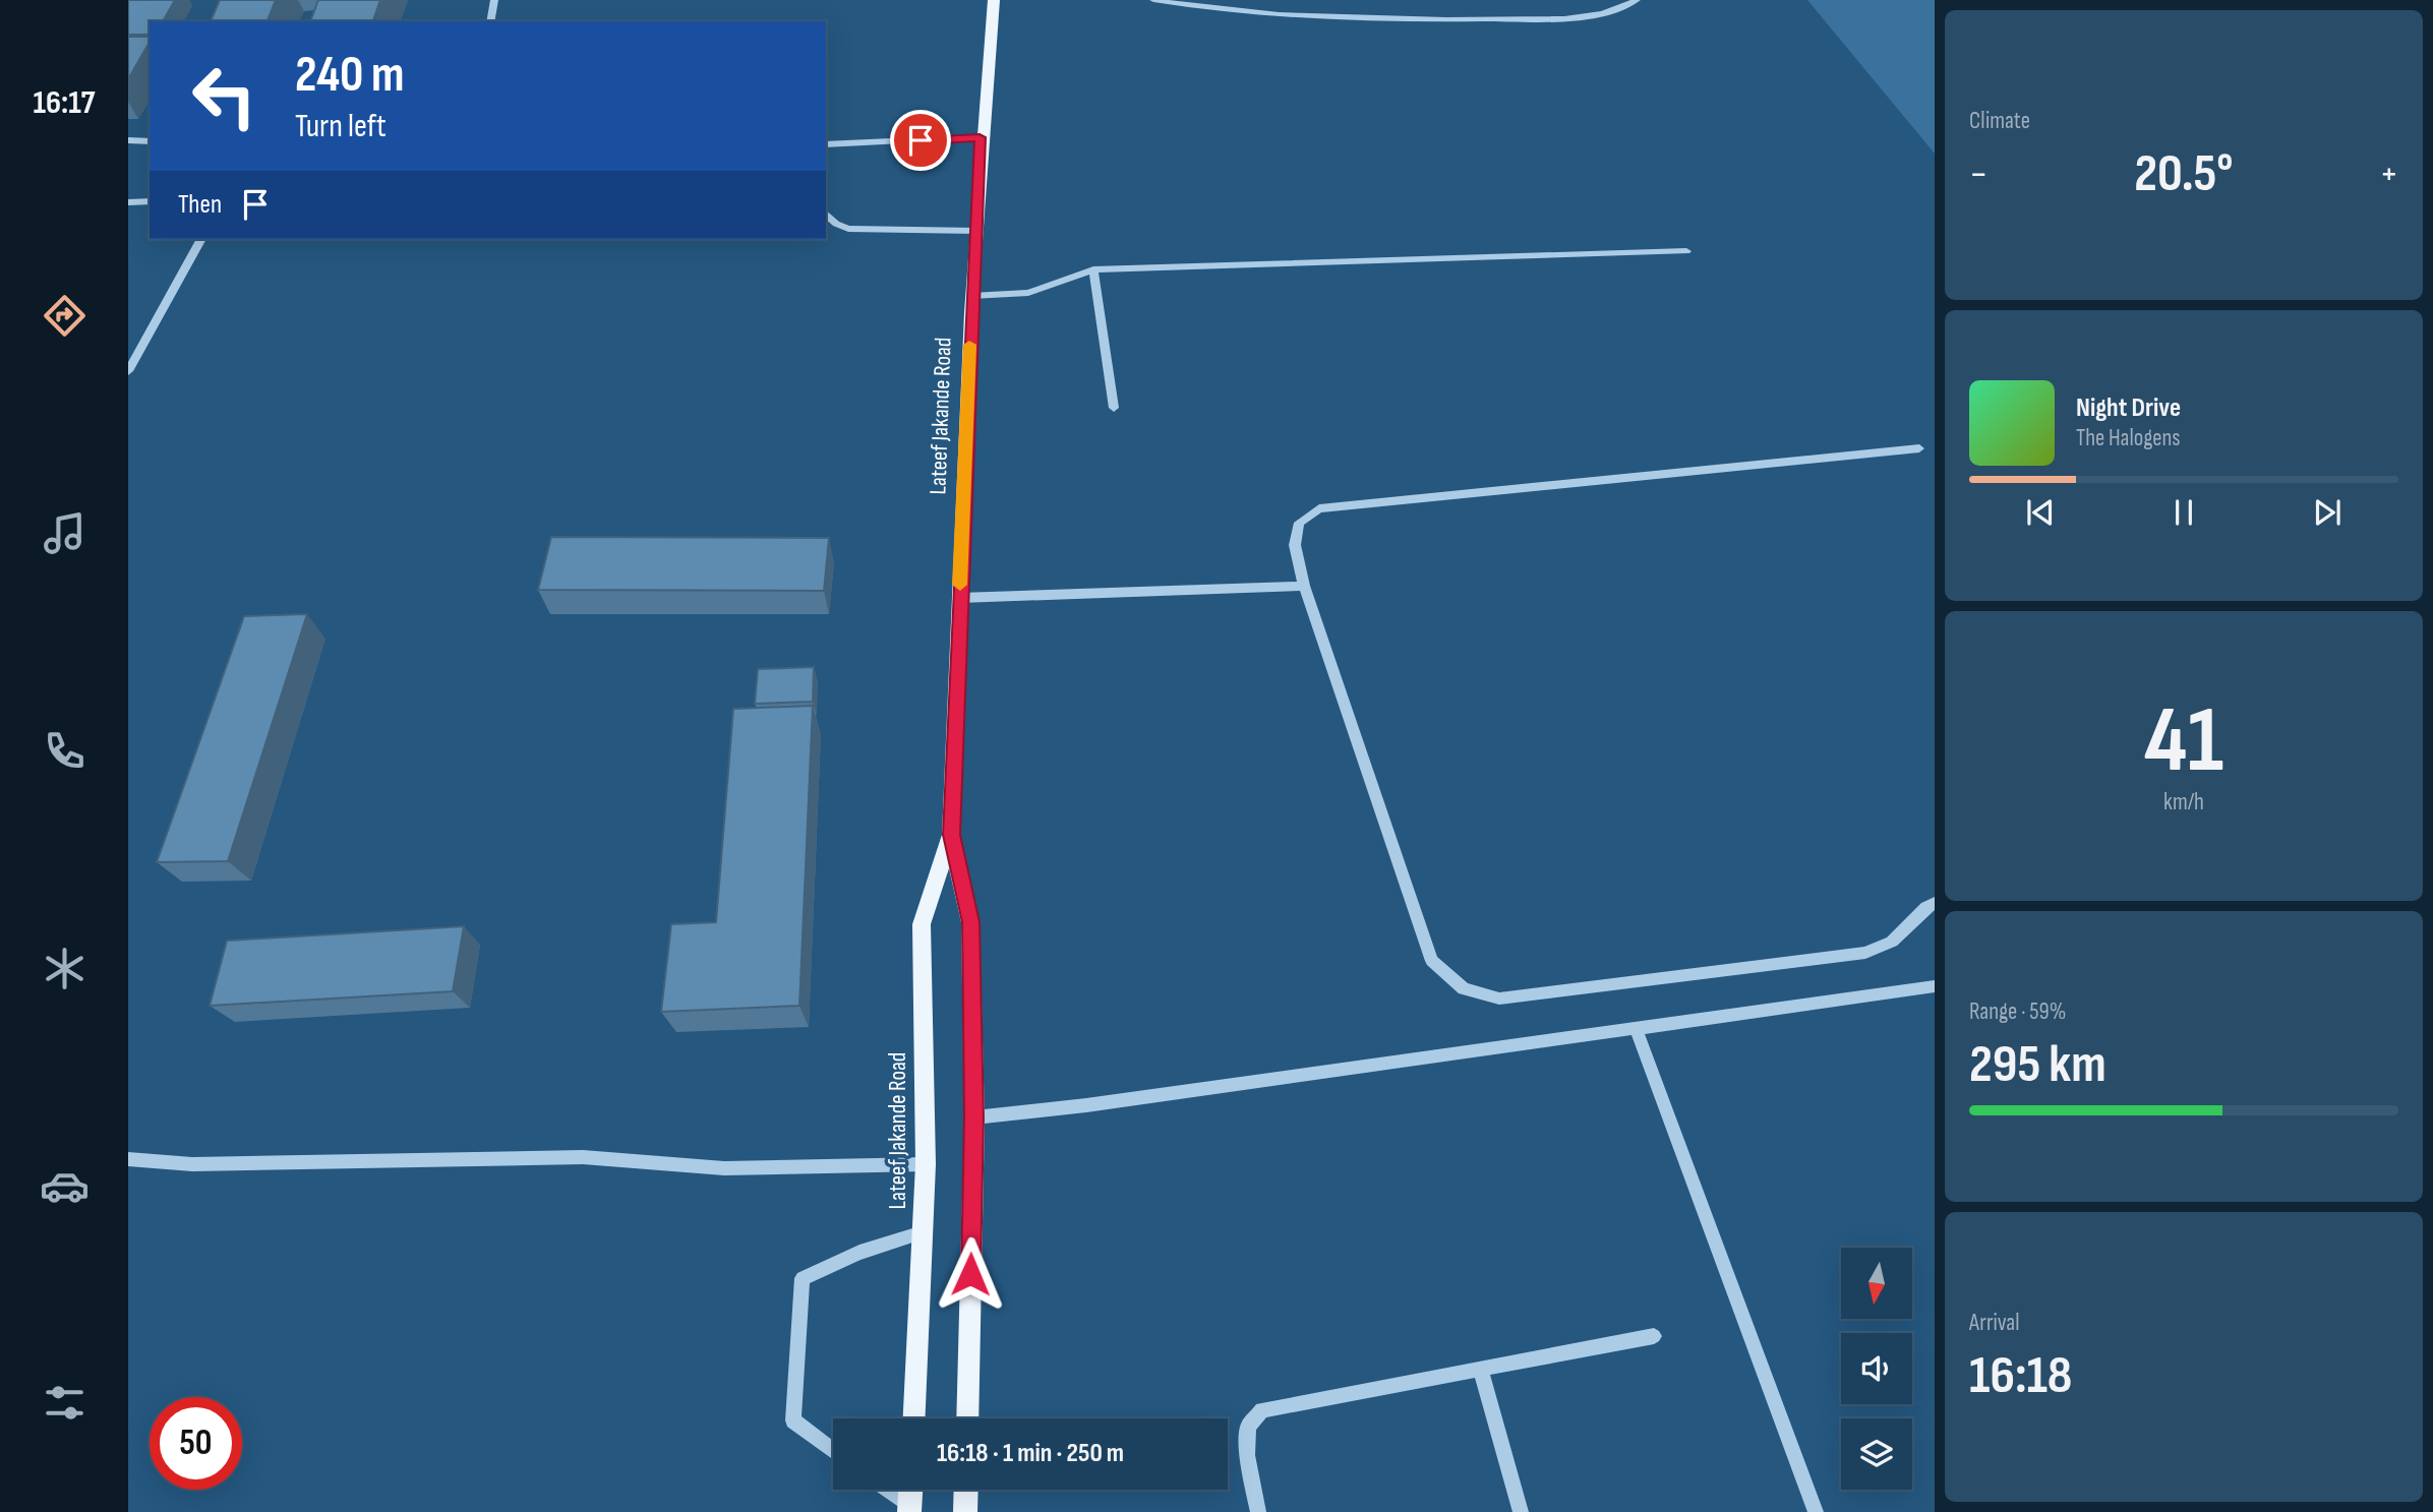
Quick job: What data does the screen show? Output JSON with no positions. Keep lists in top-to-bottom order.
{
  "streets": {
    "main road": ["Lateef Jakande Road"]
  },
  "north": "bottom",
  "page": {
    "tabs": "16:17",
    "tile": [
      "Climate",
      ["41", "km/h"],
      ["Range · 59%", "295 km"],
      ["Arrival", "16:18"]
    ],
    "turn": ["240 m", "Turn left"],
    "heat": ["−", "20.5°", "+"],
    "then": "Then",
    "song": ["Night Drive", "The Halogens"],
    "limit": "50",
    "trip": "16:18 · 1 min · 250 m"
  }
}
